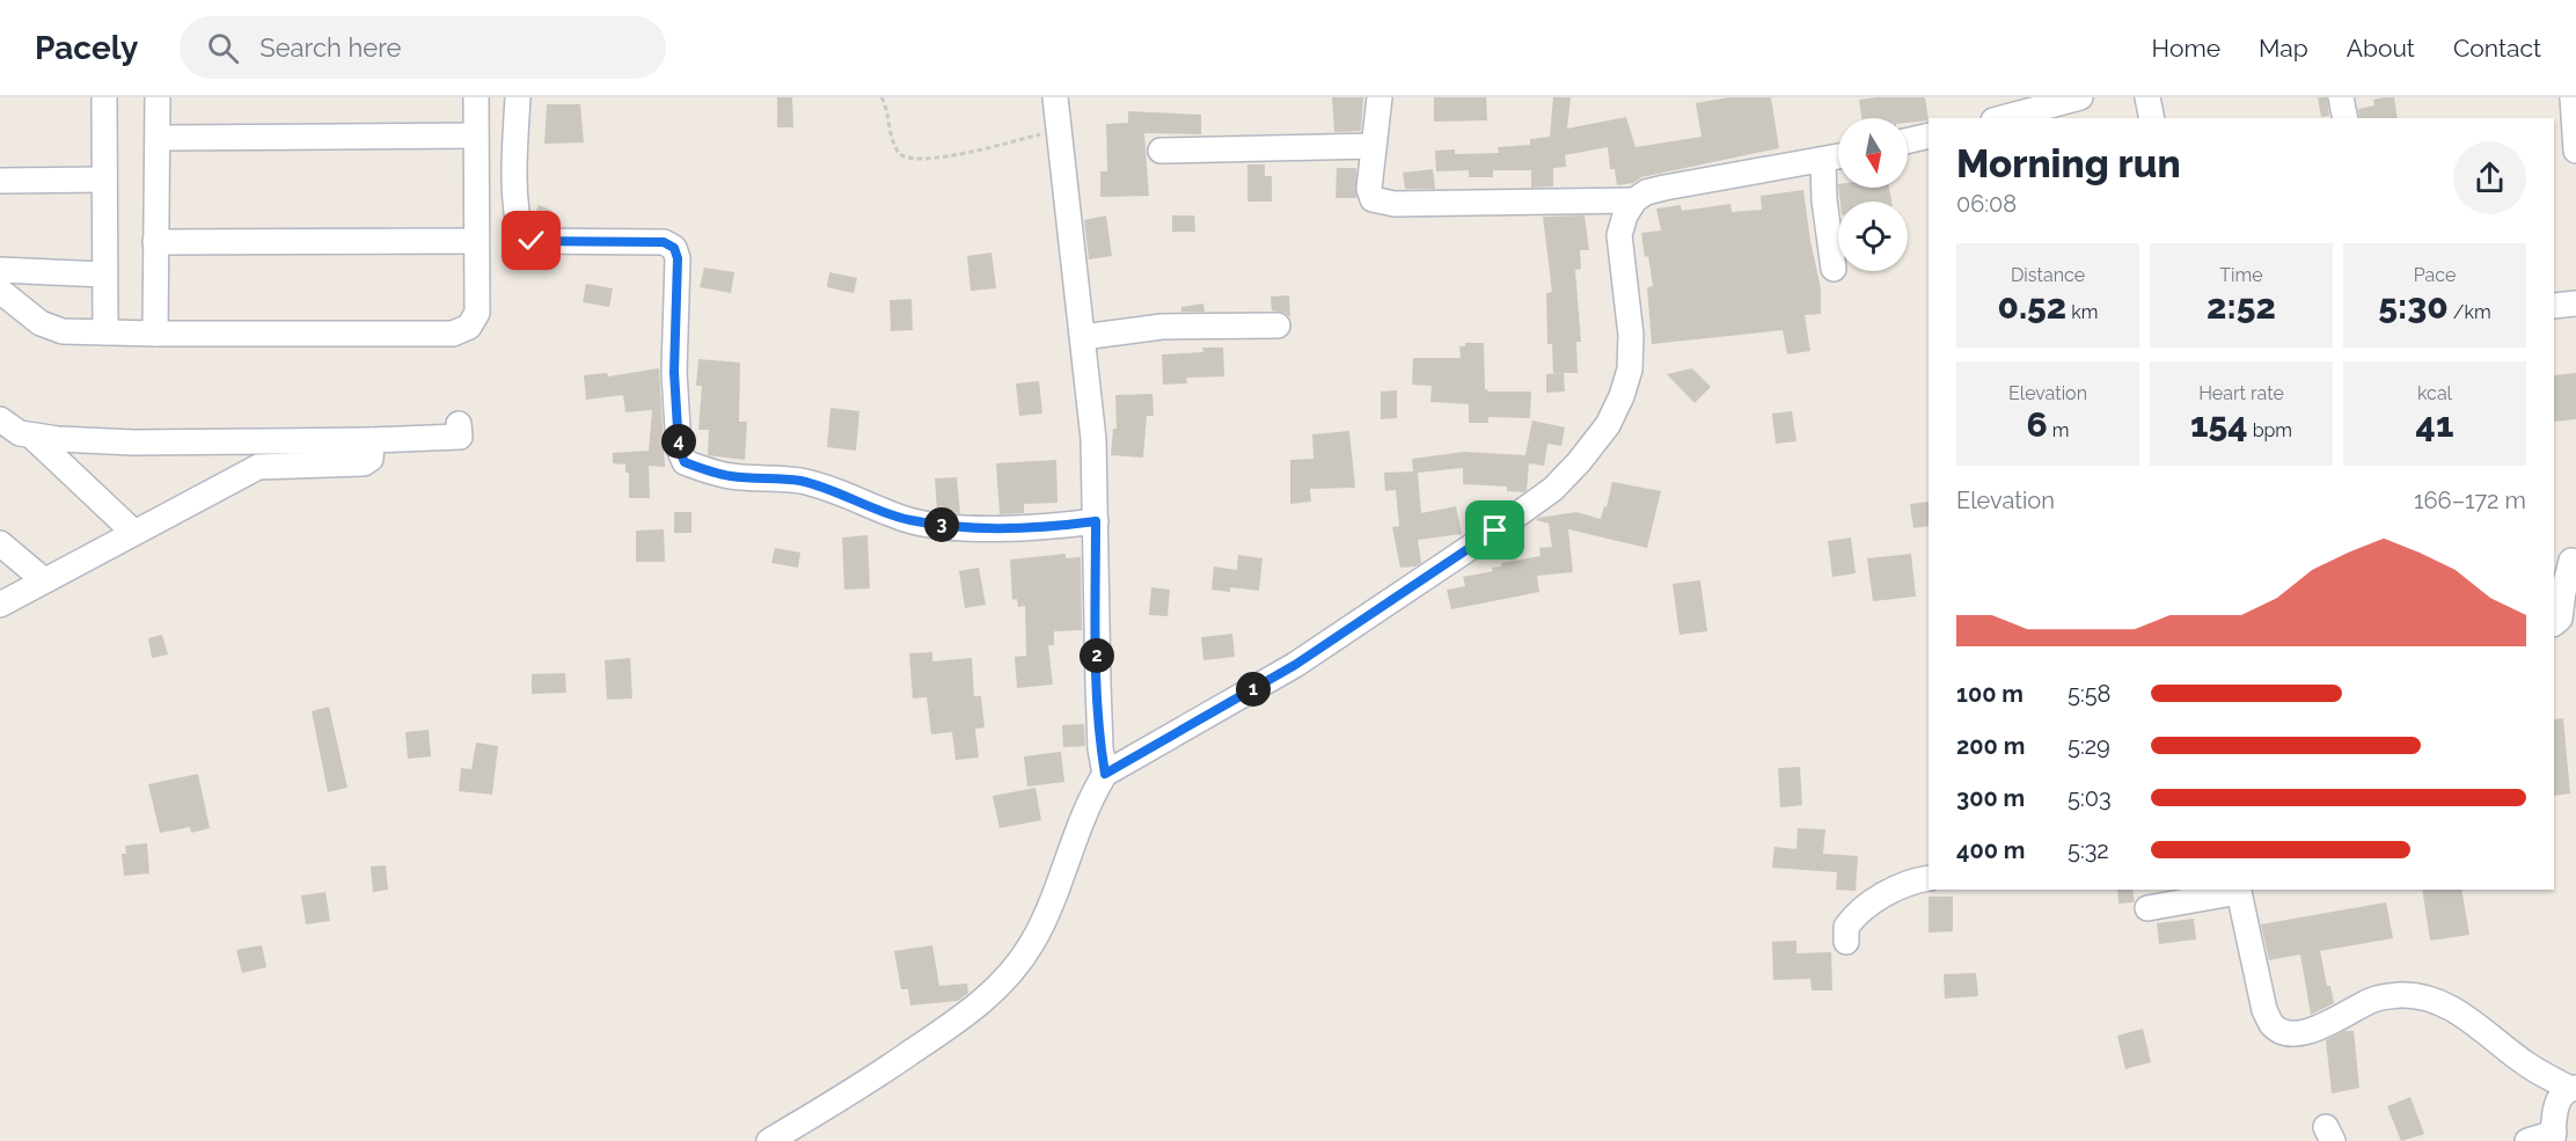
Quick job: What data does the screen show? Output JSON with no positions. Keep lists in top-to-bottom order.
{
  "north": "bottom",
  "page": {
    "header": "Pacely",
    "search": "Search here",
    "nav": [
      "Home",
      "Map",
      "About",
      "Contact"
    ],
    "heading": ["Morning run", "06:08"],
    "stats": [
      ["Distance", "0.52 km"],
      ["Time", "2:52"],
      ["Pace", "5:30 /km"],
      ["Elevation", "6 m"],
      ["Heart rate", "154 bpm"],
      ["kcal", "41"]
    ],
    "pins": [
      "4",
      "3",
      "2",
      "1"
    ],
    "chart": ["Elevation", "166–172 m"],
    "list": [
      {
        "name": "100 m",
        "note": "5:58"
      },
      {
        "name": "200 m",
        "note": "5:29"
      },
      {
        "name": "300 m",
        "note": "5:03"
      },
      {
        "name": "400 m",
        "note": "5:32"
      }
    ]
  }
}
